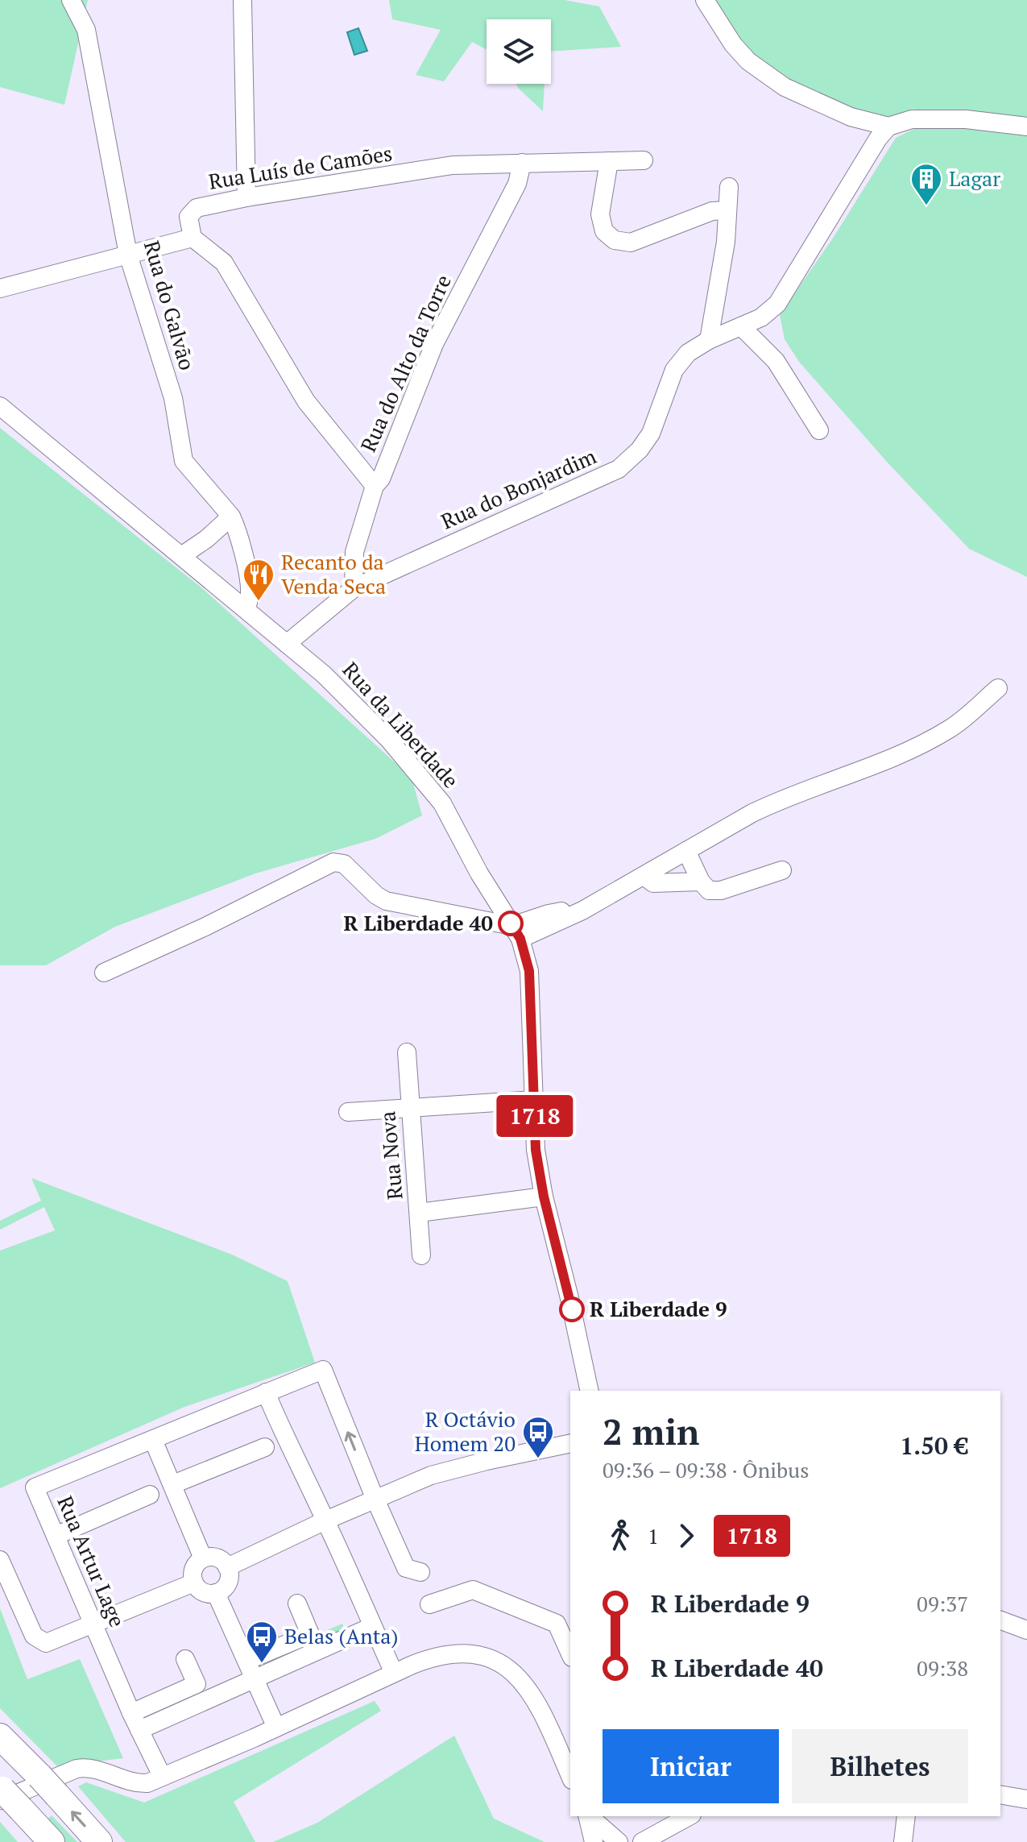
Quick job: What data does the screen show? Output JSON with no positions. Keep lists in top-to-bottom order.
{
  "streets": {
    "street": [
      "Rua Luís de Camões",
      "Rua do Galvão",
      "Rua do Alto da Torre",
      "Rua do Bonjardim",
      "Rua da Liberdade",
      "Rua Nova",
      "Rua Artur Lage"
    ]
  },
  "crossings": [
    ["Rua Luís de Camões", "Rua do Alto da Torre"],
    ["Rua do Galvão", "Rua da Liberdade"],
    ["Rua do Alto da Torre", "Rua do Bonjardim"],
    ["Rua do Bonjardim", "Rua da Liberdade"]
  ],
  "places": {
    "building": ["Lagar"],
    "restaurant": ["Recanto da Venda Seca"],
    "other": ["R Liberdade 40", "R Liberdade 9"],
    "bus stop": ["R Octávio Homem 20", "Belas (Anta)"]
  },
  "lines": ["bus line 1718"],
  "page": {
    "on_map": "1718",
    "heading": ["2 min", "09:36 – 09:38 · Ônibus", "1.50 €"],
    "legs": ["1", "1718"],
    "list": [
      {
        "name": "R Liberdade 9",
        "value": "09:37"
      },
      {
        "name": "R Liberdade 40",
        "value": "09:38"
      }
    ],
    "buttons": ["Iniciar", "Bilhetes"]
  }
}
